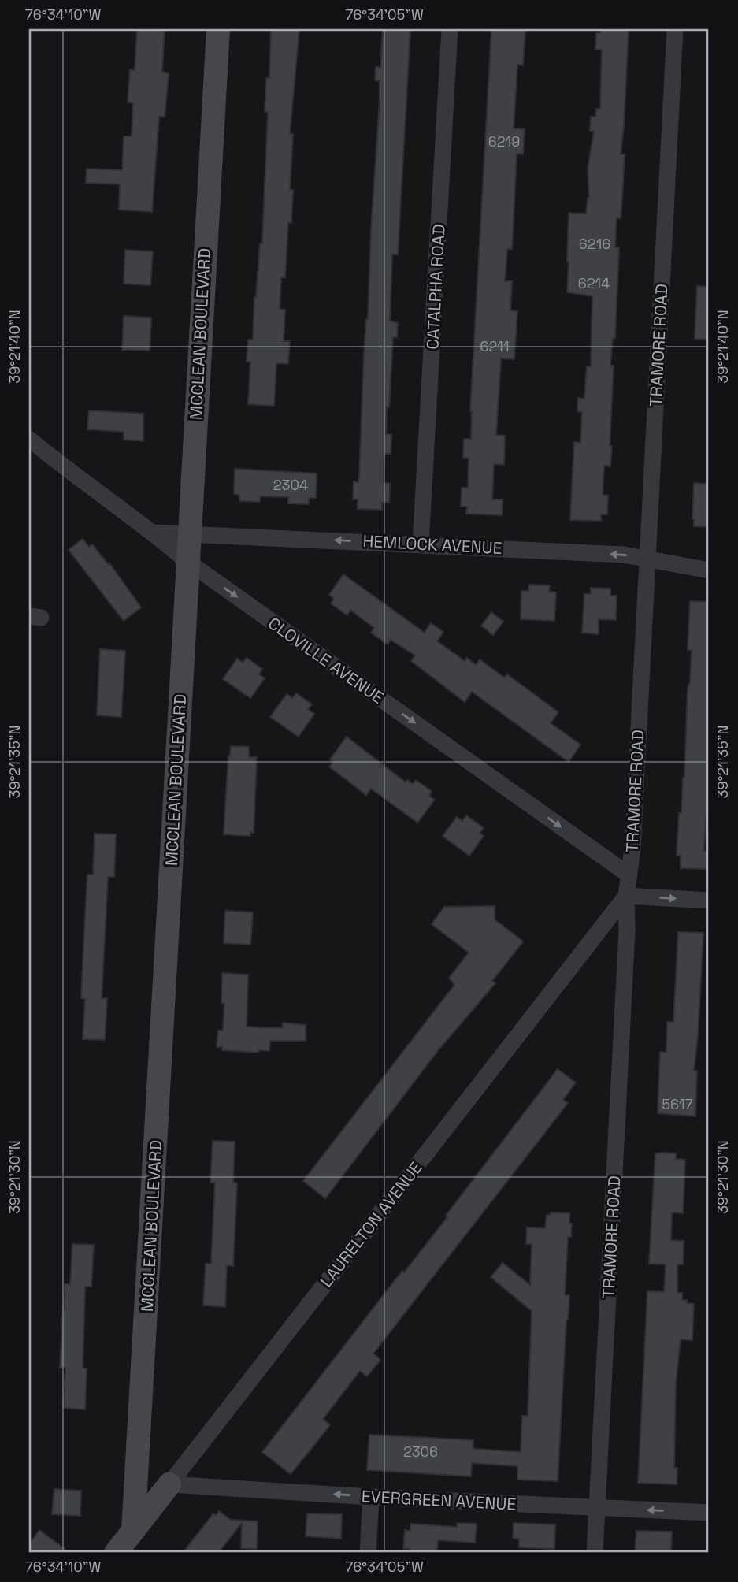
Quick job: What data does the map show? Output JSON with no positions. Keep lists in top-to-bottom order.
{
  "streets": {
    "street": [
      "CATALPHA ROAD",
      "MCCLEAN BOULEVARD",
      "TRAMORE ROAD",
      "HEMLOCK AVENUE",
      "CLOVILLE AVENUE",
      "LAURELTON AVENUE",
      "EVERGREEN AVENUE"
    ]
  },
  "crossings": [
    ["CATALPHA ROAD", "HEMLOCK AVENUE"],
    ["MCCLEAN BOULEVARD", "HEMLOCK AVENUE"],
    ["MCCLEAN BOULEVARD", "CLOVILLE AVENUE"],
    ["MCCLEAN BOULEVARD", "LAURELTON AVENUE"],
    ["TRAMORE ROAD", "HEMLOCK AVENUE"],
    ["TRAMORE ROAD", "CLOVILLE AVENUE"],
    ["TRAMORE ROAD", "LAURELTON AVENUE"],
    ["TRAMORE ROAD", "EVERGREEN AVENUE"],
    ["HEMLOCK AVENUE", "CLOVILLE AVENUE"],
    ["LAURELTON AVENUE", "EVERGREEN AVENUE"]
  ],
  "one_way": ["HEMLOCK AVENUE", "CLOVILLE AVENUE", "EVERGREEN AVENUE"],
  "house_numbers": [
    "6219",
    "6216",
    "6214",
    "6211",
    "2304",
    "5617",
    "2306"
  ],
  "coordinates": [
    "76°34'10\"W",
    "76°34'05\"W",
    "39°21'40\"N",
    "39°21'35\"N",
    "39°21'30\"N"
  ]
}
